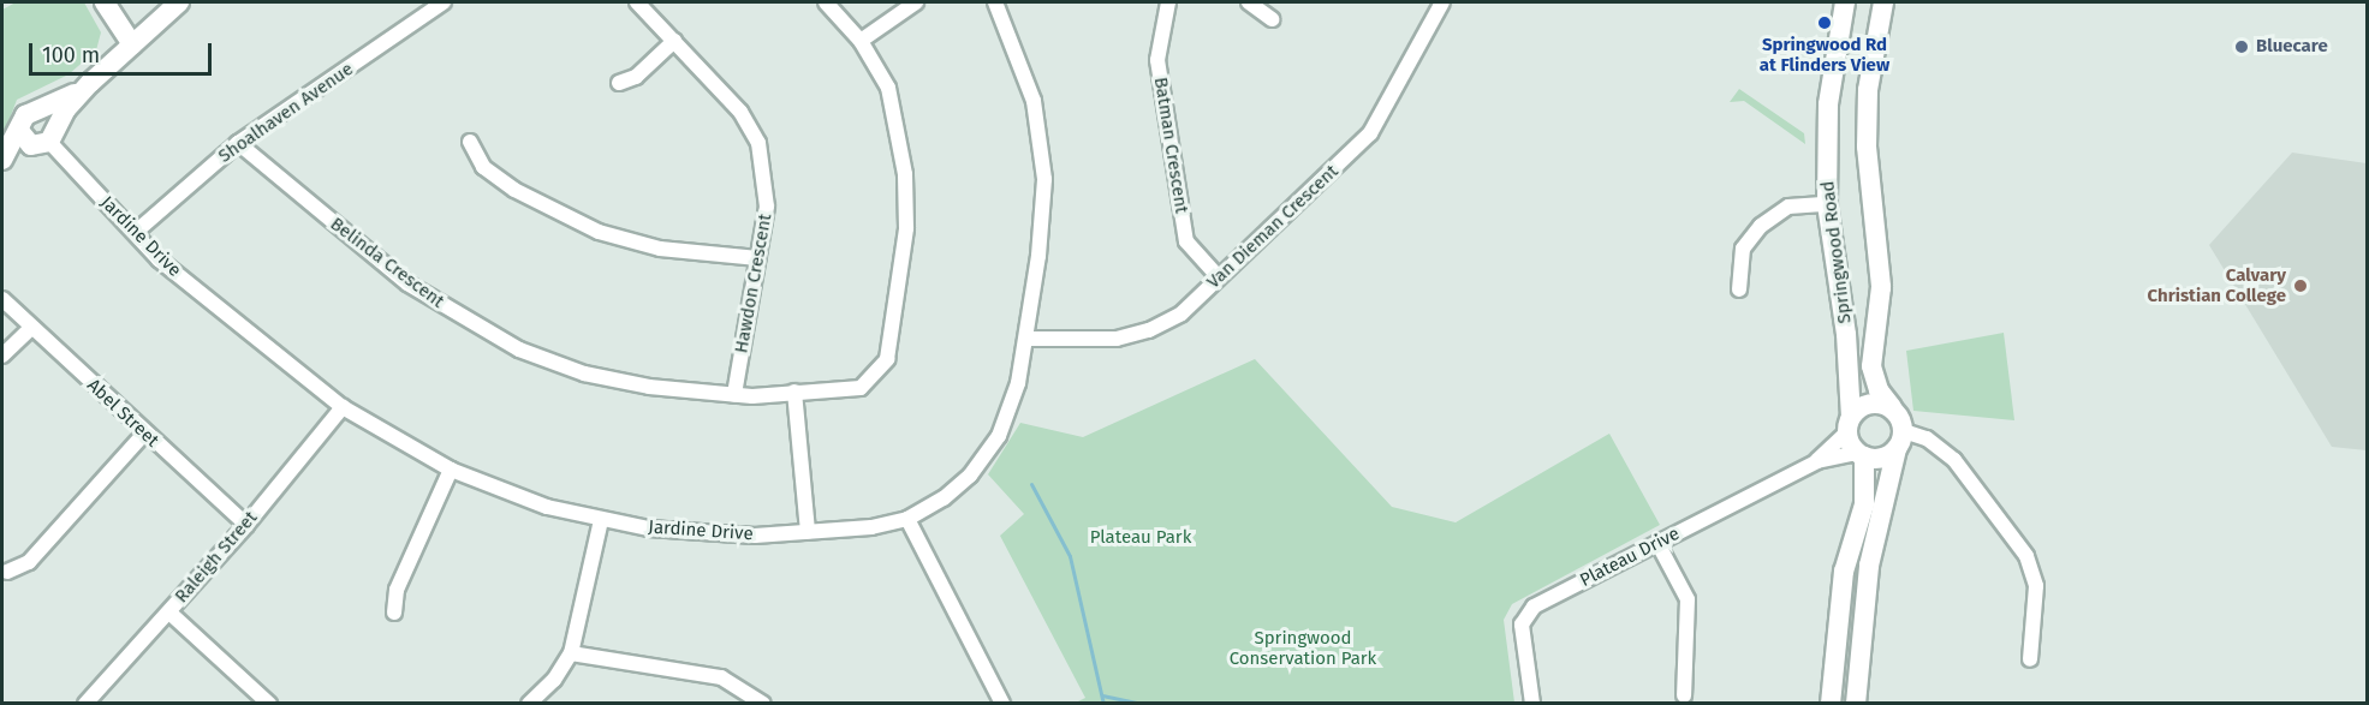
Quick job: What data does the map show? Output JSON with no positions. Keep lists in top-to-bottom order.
{
  "streets": {
    "main road": ["Springwood Road"],
    "street": [
      "Shoalhaven Avenue",
      "Batman Crescent",
      "Van Dieman Crescent",
      "Jardine Drive",
      "Belinda Crescent",
      "Hawdon Crescent",
      "Abel Street",
      "Raleigh Street",
      "Plateau Drive"
    ]
  },
  "crossings": [
    ["Shoalhaven Avenue", "Jardine Drive"],
    ["Shoalhaven Avenue", "Belinda Crescent"],
    ["Batman Crescent", "Van Dieman Crescent"],
    ["Van Dieman Crescent", "Jardine Drive"],
    ["Jardine Drive", "Raleigh Street"],
    ["Springwood Road", "Plateau Drive"],
    ["Belinda Crescent", "Hawdon Crescent"],
    ["Abel Street", "Raleigh Street"]
  ],
  "parks": ["Plateau Park", "Springwood Conservation Park"],
  "places": ["Springwood Rd at Flinders View", "Bluecare", "Calvary Christian College"],
  "scale_bar": "100 m"
}
